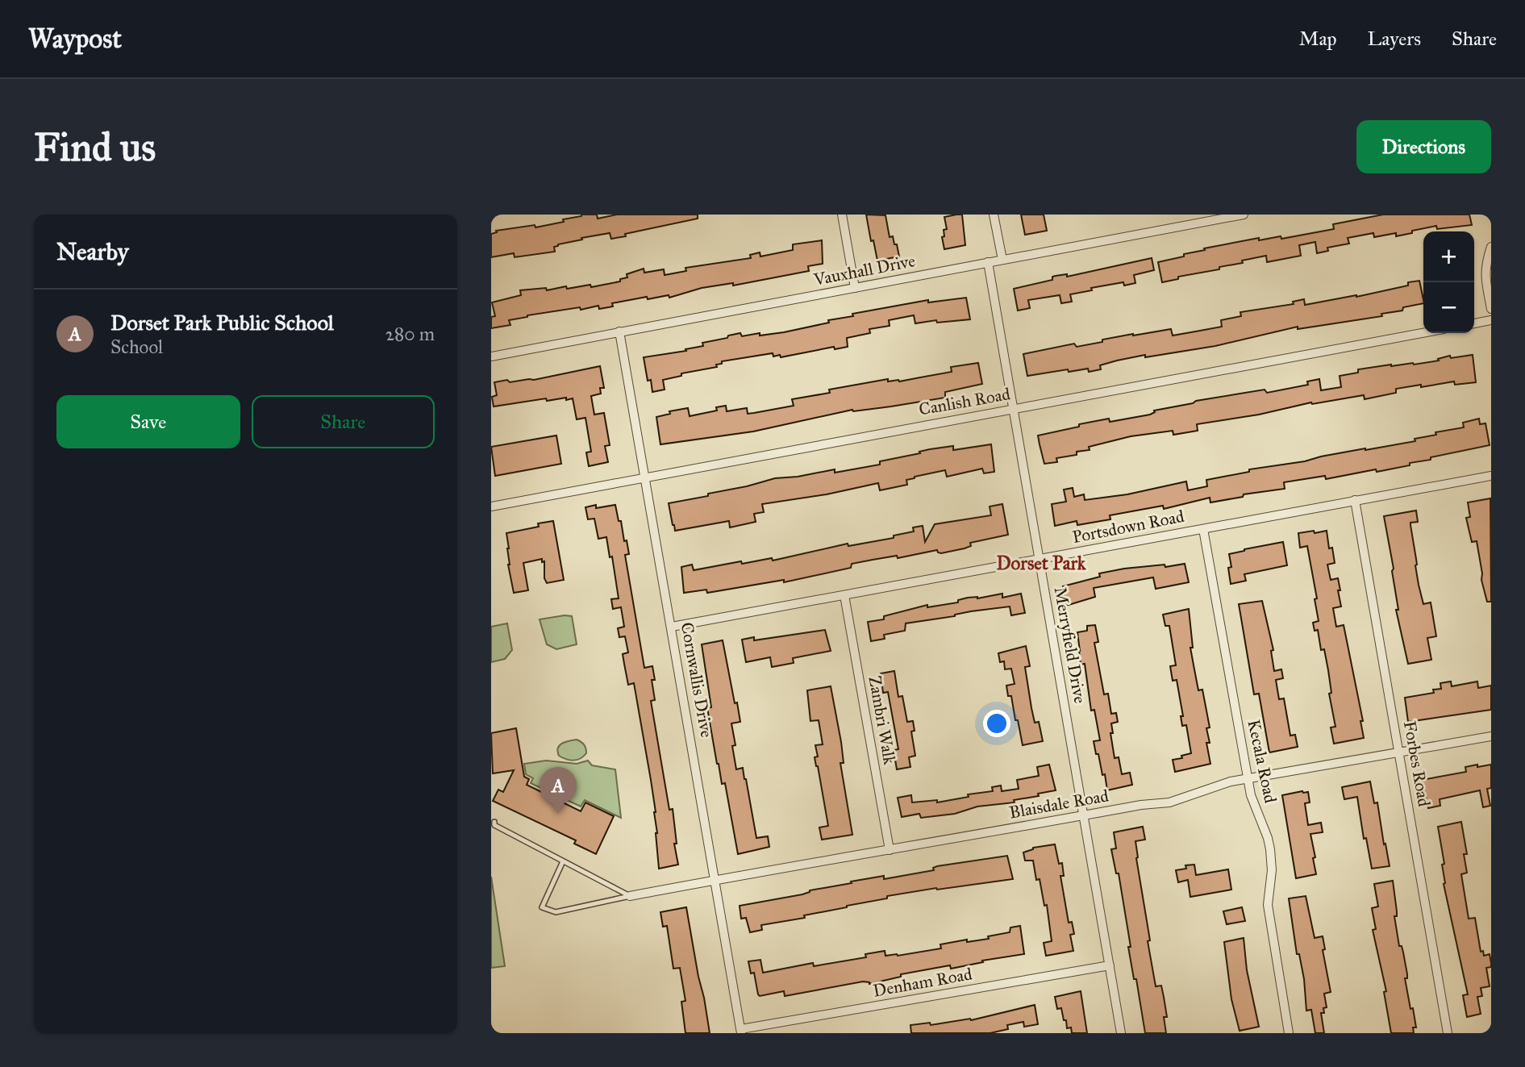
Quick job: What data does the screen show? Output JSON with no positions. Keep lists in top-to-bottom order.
{
  "streets": {
    "street": [
      "Vauxhall Drive",
      "Canlish Road",
      "Portsdown Road",
      "Merryfield Drive",
      "Cornwallis Drive",
      "Zambri Walk",
      "Kecala Road",
      "Forbes Road",
      "Blaisdale Road",
      "Denham Road"
    ]
  },
  "crossings": [
    ["Vauxhall Drive", "Merryfield Drive"],
    ["Vauxhall Drive", "Cornwallis Drive"],
    ["Canlish Road", "Merryfield Drive"],
    ["Canlish Road", "Cornwallis Drive"],
    ["Portsdown Road", "Merryfield Drive"],
    ["Portsdown Road", "Cornwallis Drive"],
    ["Portsdown Road", "Zambri Walk"],
    ["Portsdown Road", "Kecala Road"],
    ["Portsdown Road", "Forbes Road"],
    ["Merryfield Drive", "Blaisdale Road"],
    ["Merryfield Drive", "Denham Road"],
    ["Cornwallis Drive", "Blaisdale Road"],
    ["Cornwallis Drive", "Denham Road"],
    ["Zambri Walk", "Blaisdale Road"],
    ["Kecala Road", "Blaisdale Road"],
    ["Forbes Road", "Blaisdale Road"]
  ],
  "districts": ["Dorset Park"],
  "page": {
    "header": "Waypost",
    "nav": ["Map", "Layers", "Share"],
    "buttons": [
      "Directions",
      ["Save", "Share"]
    ],
    "title": "Find us",
    "heading": "Nearby",
    "map_buttons": ["+", "−"],
    "list": [
      {
        "mark": "A",
        "name": "Dorset Park Public School",
        "note": "School",
        "value": "280 m"
      }
    ],
    "pins": "A"
  }
}
